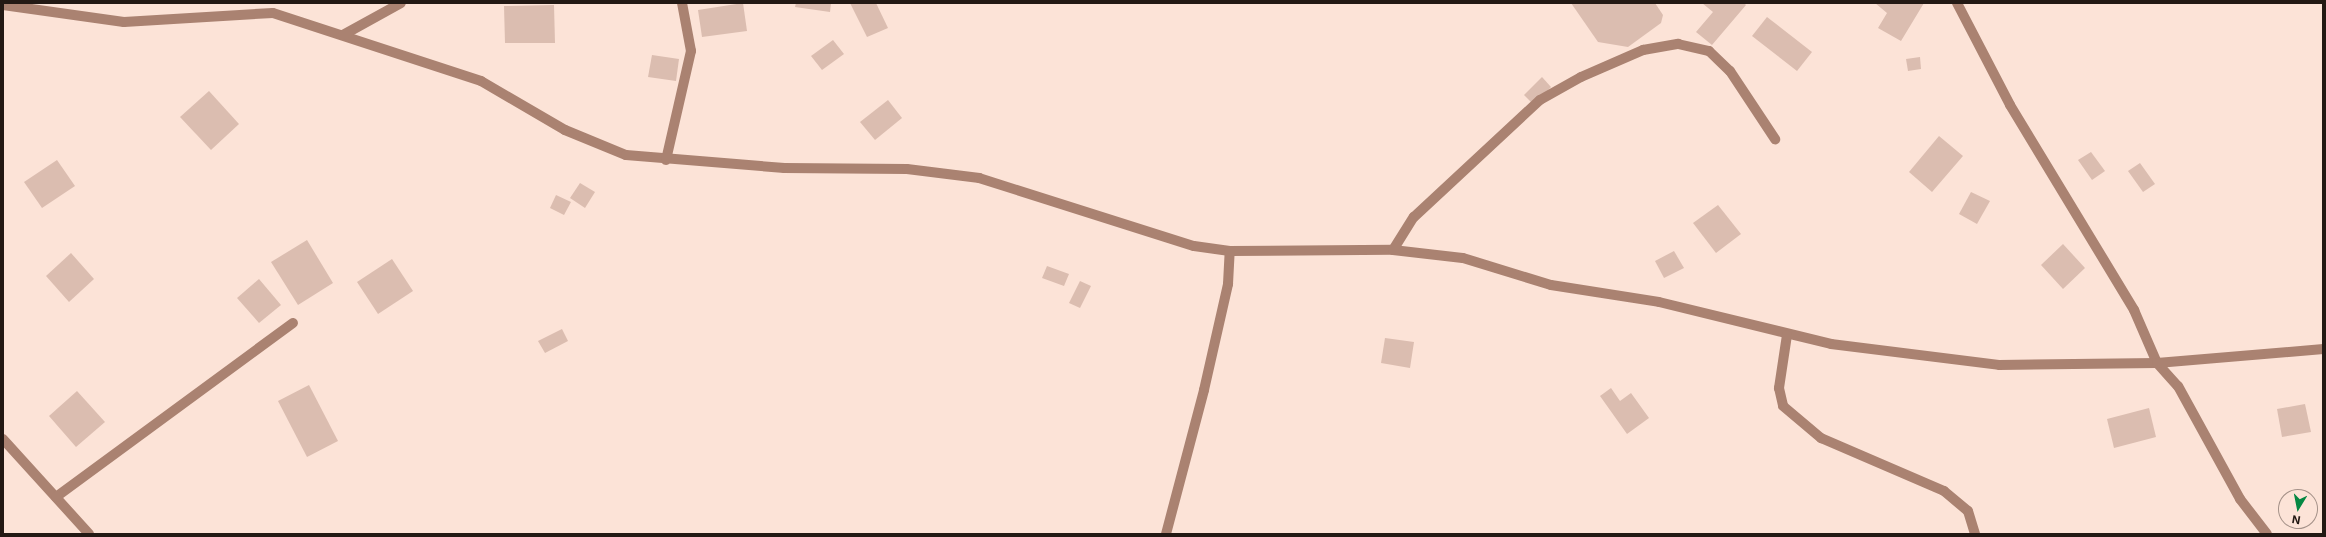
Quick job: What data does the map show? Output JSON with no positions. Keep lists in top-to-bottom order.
{
  "north": "bottom"
}
